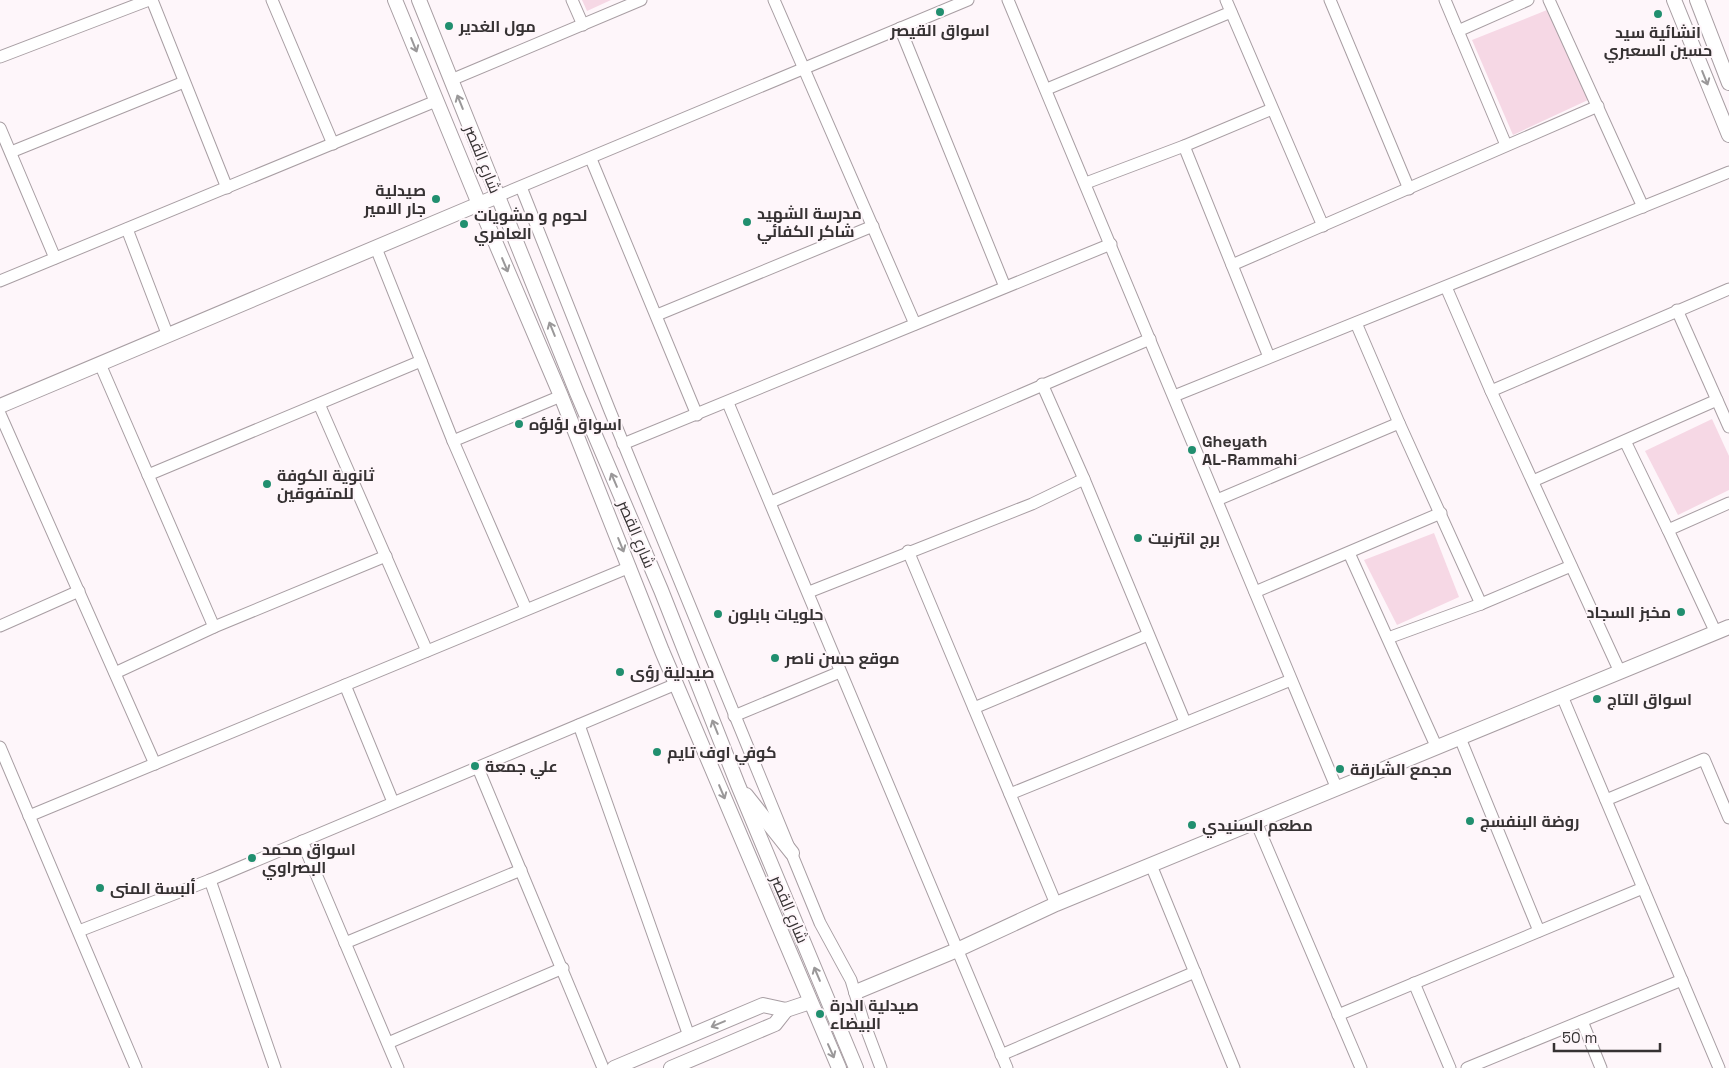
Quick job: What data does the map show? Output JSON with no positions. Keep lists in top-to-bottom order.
{
  "streets": {
    "street": ["شارع القصر"]
  },
  "places": [
    "اسواق القيصر",
    "انشائية سيد حسين السعبري",
    "مول الغدير",
    "صيدلية جار الامير",
    "مدرسة الشهيد شاكر الكفائي",
    "لحوم و مشويات العامري",
    "اسواق لؤلؤه",
    "Gheyath AL-Rammahi",
    "ثانوية الكوفة للمتفوقين",
    "برج انترنيت",
    "مخبز السجاد",
    "حلويات بابلون",
    "موقع حسن ناصر",
    "صيدلية رؤى",
    "اسواق التاج",
    "كوفي اوف تايم",
    "علي جمعة",
    "مجمع الشارقة",
    "روضة البنفسج",
    "مطعم السنيدي",
    "اسواق محمد البصراوي",
    "ألبسة المنى",
    "صيدلية الدرة البيضاء"
  ],
  "scale_bar": "50 m"
}
